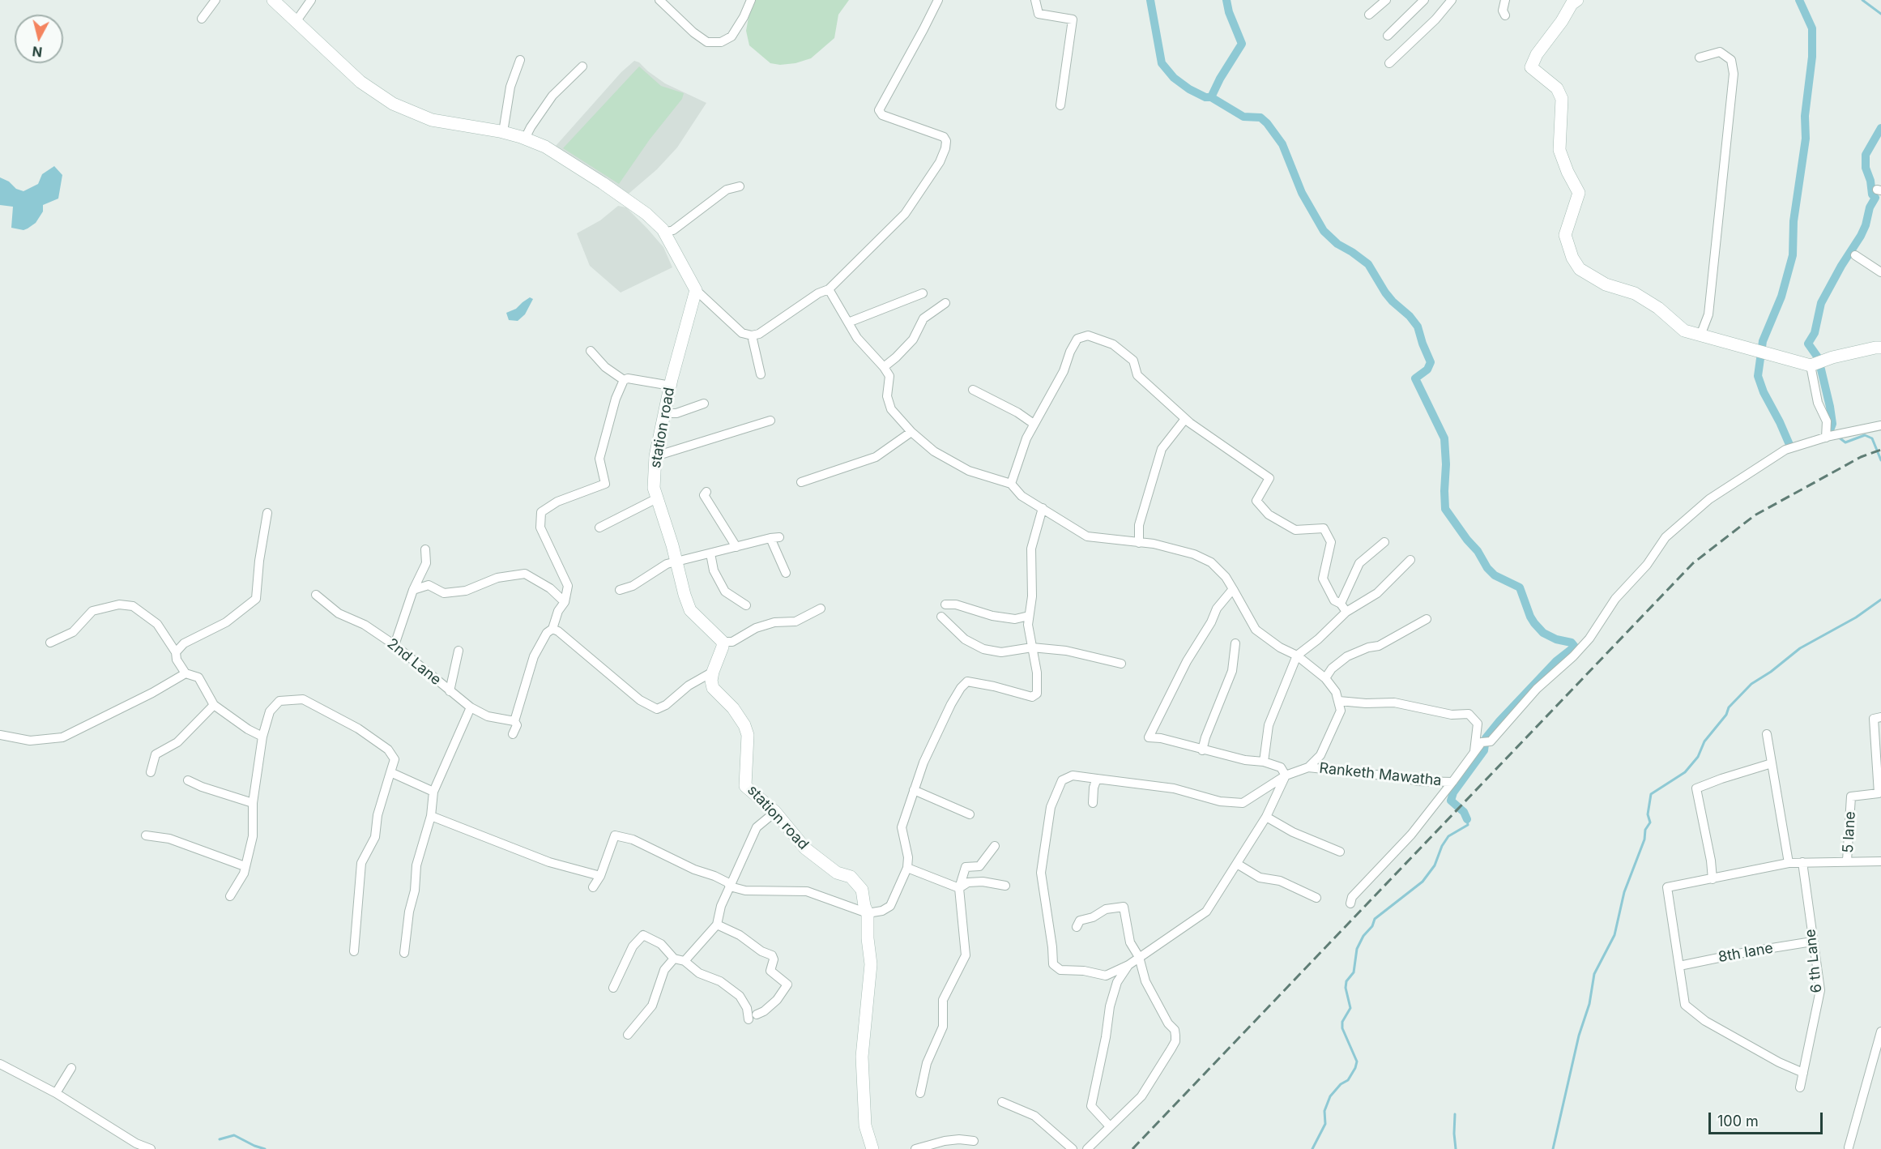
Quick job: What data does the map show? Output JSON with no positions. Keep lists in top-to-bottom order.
{
  "streets": {
    "street": [
      "station road",
      "2nd Lane",
      "Ranketh Mawatha",
      "5 lane",
      "8th lane",
      "6 th Lane"
    ]
  },
  "crossings": [
    ["8th lane", "6 th Lane"]
  ],
  "scale_bar": "100 m",
  "north": "bottom"
}
